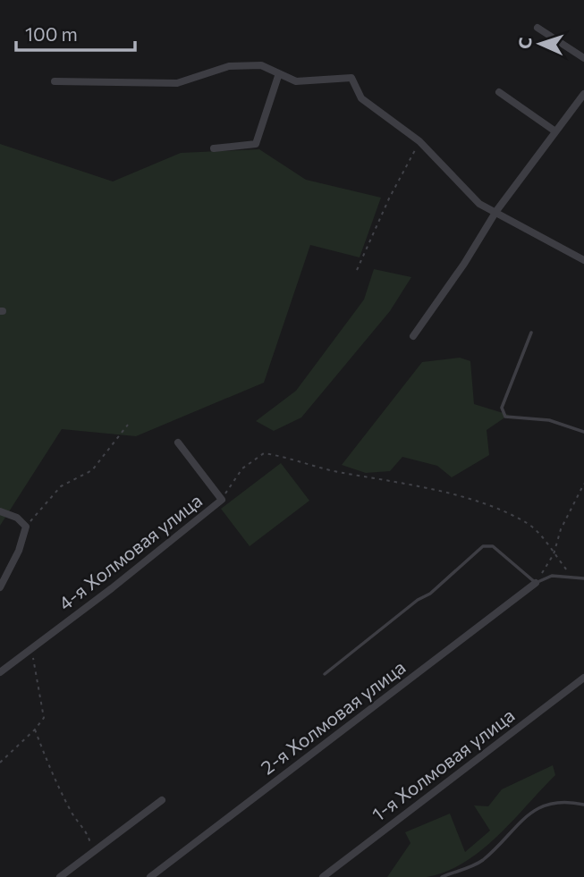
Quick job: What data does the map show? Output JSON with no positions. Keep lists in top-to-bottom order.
{
  "streets": {
    "street": ["4-я Холмовая улица", "2-я Холмовая улица", "1-я Холмовая улица"]
  },
  "scale_bar": "100 m",
  "north": "left"
}
